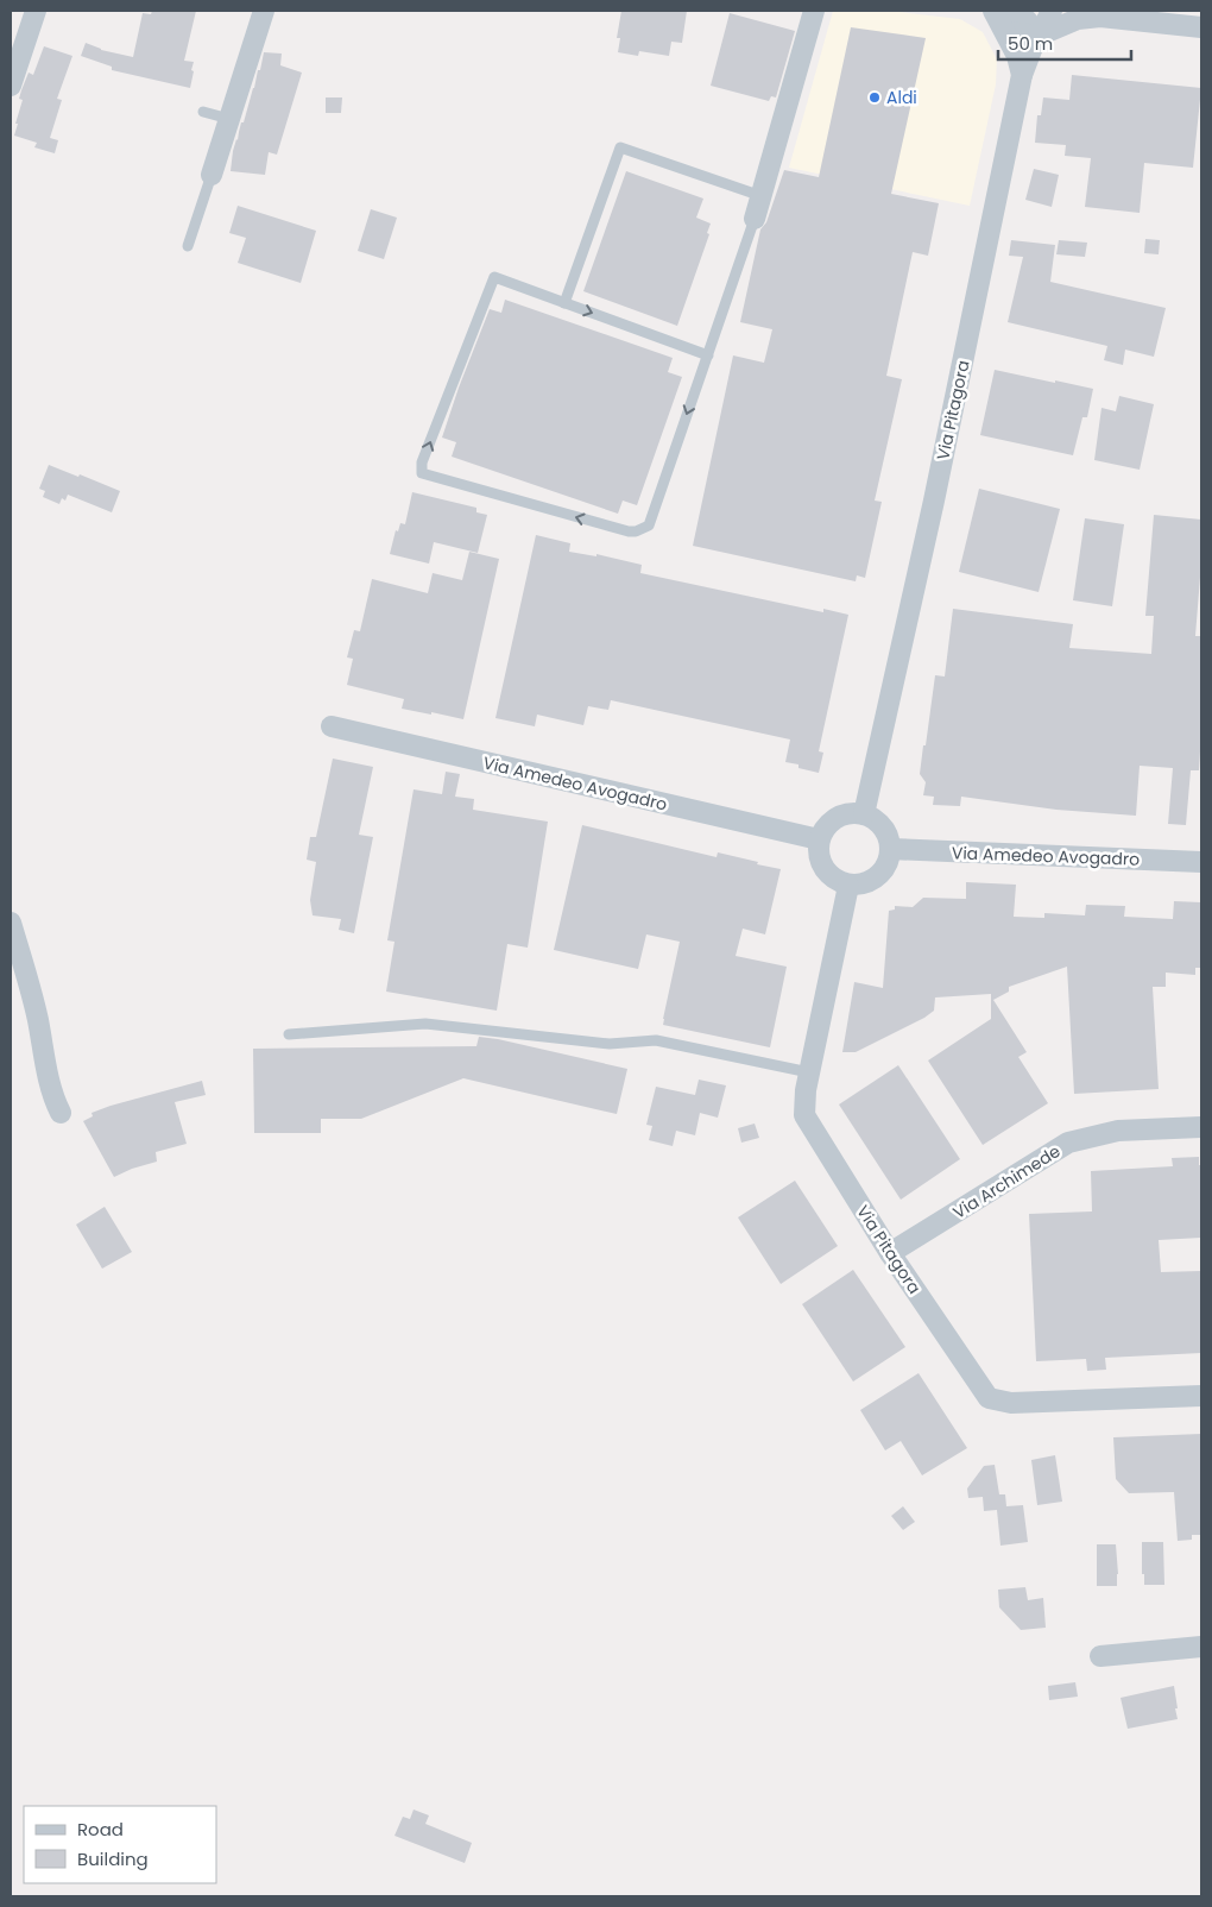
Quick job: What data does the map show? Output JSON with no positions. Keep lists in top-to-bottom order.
{
  "streets": {
    "street": ["Via Pitagora", "Via Amedeo Avogadro", "Via Archimede"]
  },
  "crossings": [
    ["Via Pitagora", "Via Amedeo Avogadro"],
    ["Via Pitagora", "Via Archimede"]
  ],
  "places": ["Aldi"],
  "legend": ["Road", "Building"],
  "scale_bar": "50 m"
}
